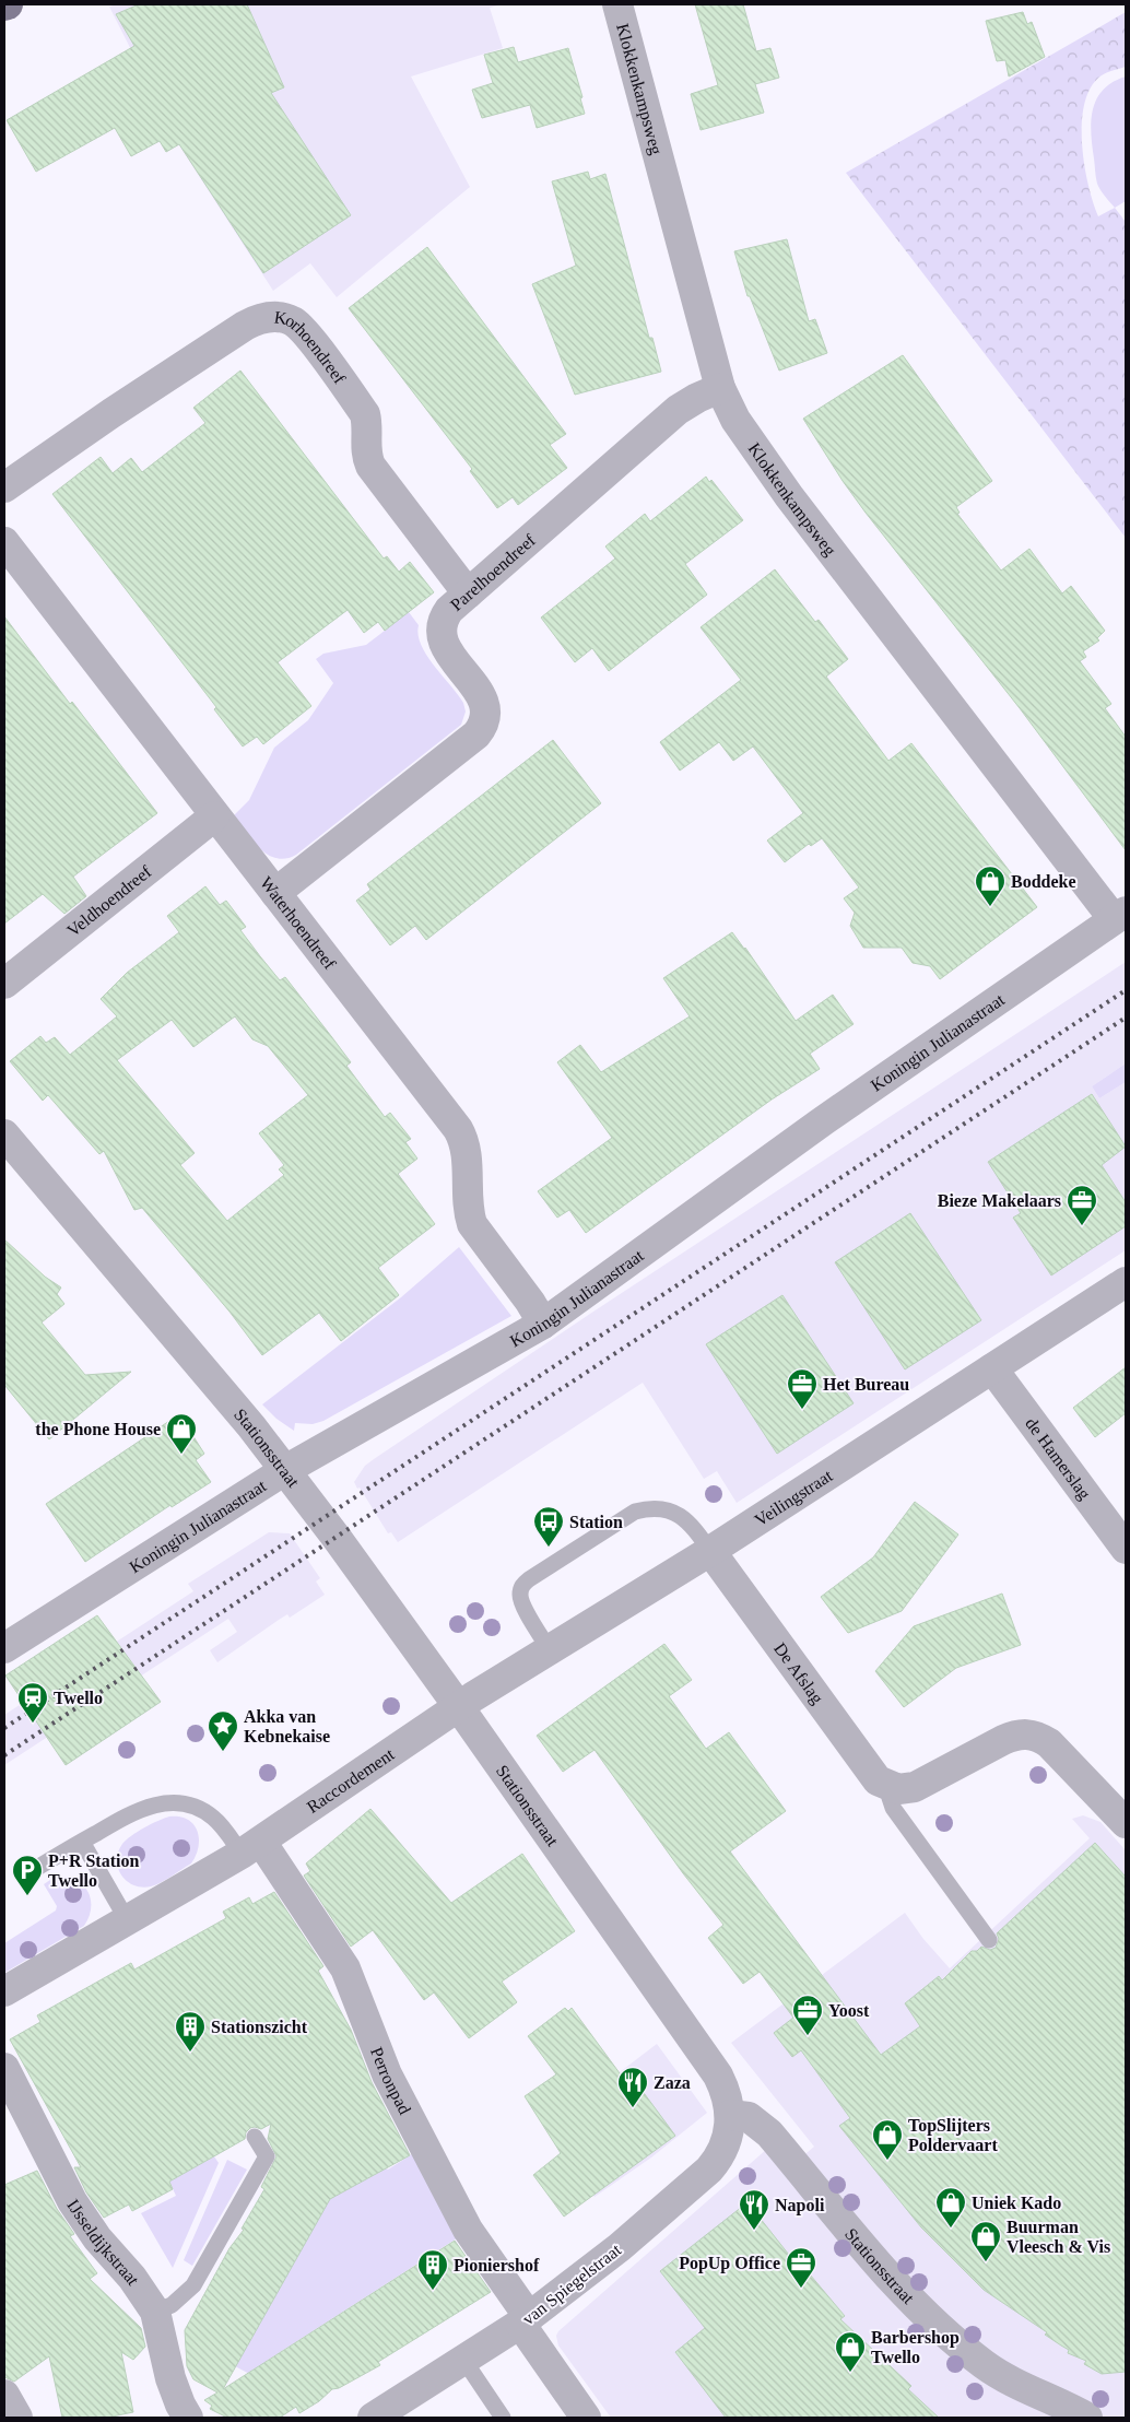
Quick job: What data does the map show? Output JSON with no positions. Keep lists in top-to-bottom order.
{
  "streets": {
    "street": [
      "Klokkenkampsweg",
      "Korhoendreef",
      "Parelhoendreef",
      "Veldhoendreef",
      "Waterhoendreef",
      "Koningin Julianastraat",
      "Stationsstraat",
      "de Hamerslag",
      "Veilingstraat",
      "De Afslag",
      "Raccordement",
      "Perronpad",
      "IJsseldijkstraat",
      "van Spiegelstraat"
    ]
  },
  "crossings": [
    ["Klokkenkampsweg", "Parelhoendreef"],
    ["Klokkenkampsweg", "Koningin Julianastraat"],
    ["Korhoendreef", "Parelhoendreef"],
    ["Parelhoendreef", "Waterhoendreef"],
    ["Veldhoendreef", "Waterhoendreef"],
    ["Waterhoendreef", "Koningin Julianastraat"],
    ["Koningin Julianastraat", "Stationsstraat"],
    ["Stationsstraat", "Veilingstraat"],
    ["Stationsstraat", "Raccordement"],
    ["Stationsstraat", "van Spiegelstraat"],
    ["de Hamerslag", "Veilingstraat"],
    ["Veilingstraat", "De Afslag"],
    ["Veilingstraat", "Raccordement"],
    ["Raccordement", "Perronpad"],
    ["Perronpad", "van Spiegelstraat"]
  ],
  "places": {
    "shop": [
      "Boddeke",
      "the Phone House",
      "TopSlijters Poldervaart",
      "Uniek Kado",
      "Buurman Vleesch & Vis",
      "Barbershop Twello"
    ],
    "office": [
      "Bieze Makelaars",
      "Het Bureau",
      "Yoost",
      "PopUp Office"
    ],
    "bus stop": ["Station"],
    "station": ["Twello"],
    "place": ["Akka van Kebnekaise"],
    "parking": ["P+R Station Twello"],
    "building": ["Stationszicht", "Pioniershof"],
    "restaurant": ["Zaza", "Napoli"]
  }
}
